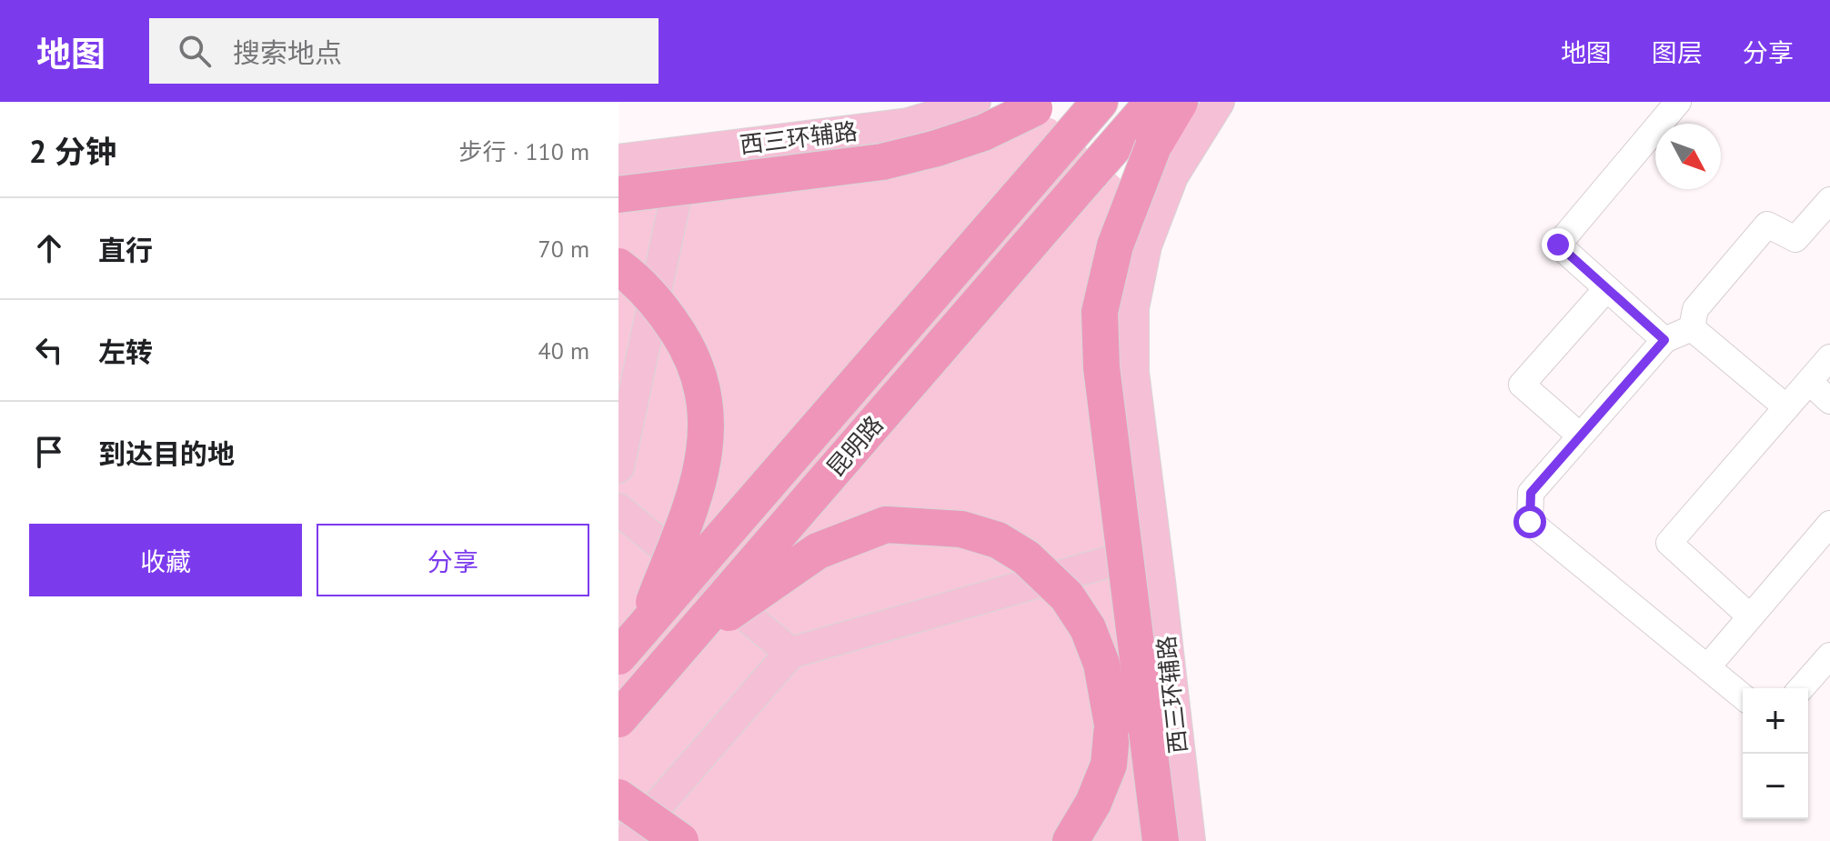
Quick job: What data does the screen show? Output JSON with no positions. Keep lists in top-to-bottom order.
{
  "streets": {
    "highway": ["昆明路"],
    "main road": ["西三环辅路"]
  },
  "north": "bottom right",
  "page": {
    "header": "地图",
    "search": "搜索地点",
    "nav": ["地图", "图层", "分享"],
    "heading": ["2 分钟", "步行 · 110 m"],
    "list": [
      ["直行", "70 m"],
      ["左转", "40 m"],
      "到达目的地"
    ],
    "buttons": ["收藏", "分享"],
    "map_buttons": ["+", "−"]
  }
}
